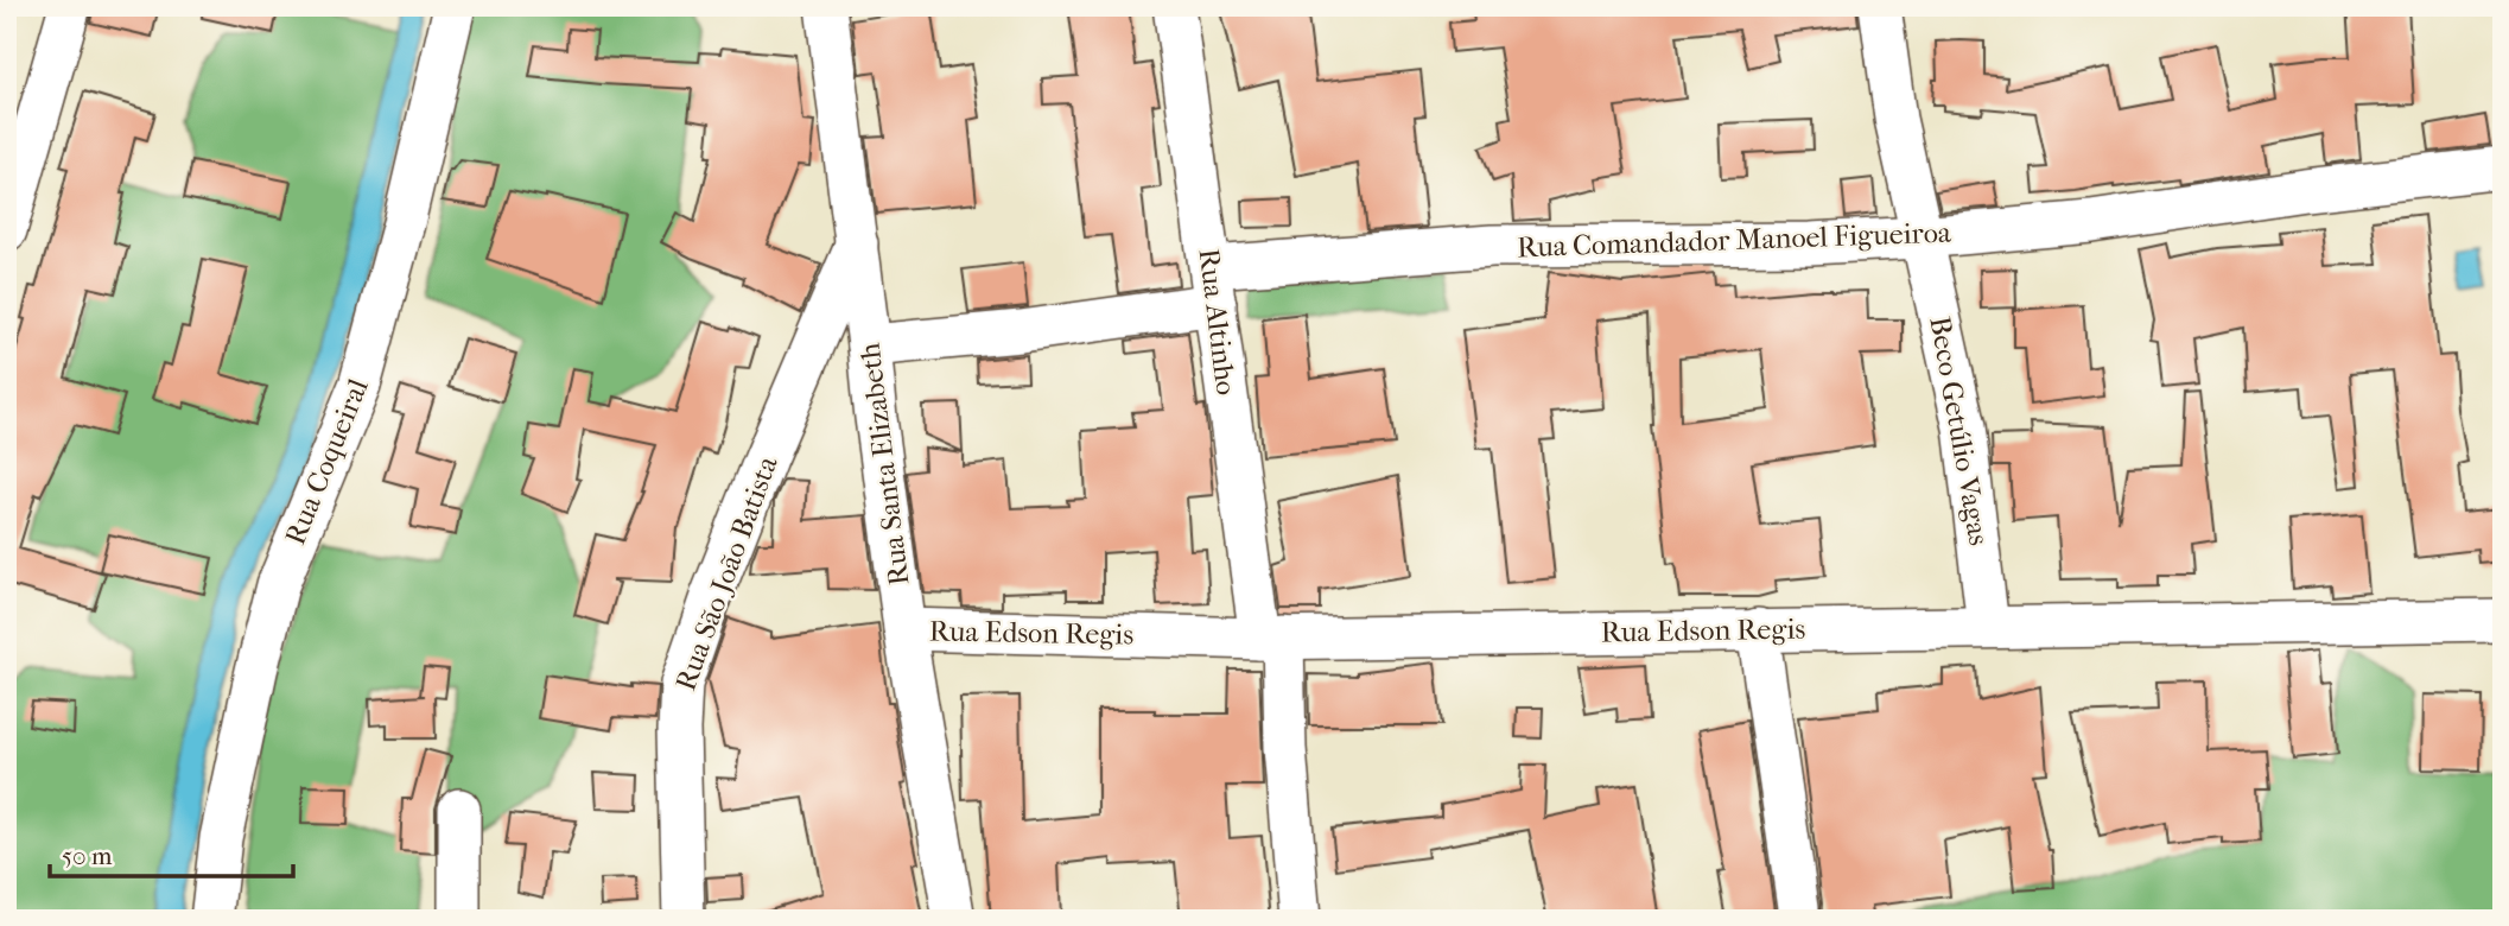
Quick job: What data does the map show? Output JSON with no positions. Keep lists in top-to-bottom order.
{
  "streets": {
    "street": [
      "Rua Comandador Manoel Figueiroa",
      "Rua Altinho",
      "Beco Getúlio Vagas",
      "Rua Coqueiral",
      "Rua Santa Elizabeth",
      "Rua São João Batista",
      "Rua Edson Regis"
    ]
  },
  "crossings": [
    ["Rua Comandador Manoel Figueiroa", "Rua Altinho"],
    ["Rua Comandador Manoel Figueiroa", "Beco Getúlio Vagas"],
    ["Rua Comandador Manoel Figueiroa", "Rua Santa Elizabeth"],
    ["Rua Altinho", "Rua Edson Regis"],
    ["Beco Getúlio Vagas", "Rua Edson Regis"],
    ["Rua Santa Elizabeth", "Rua São João Batista"],
    ["Rua Santa Elizabeth", "Rua Edson Regis"]
  ],
  "scale_bar": "50 m"
}
